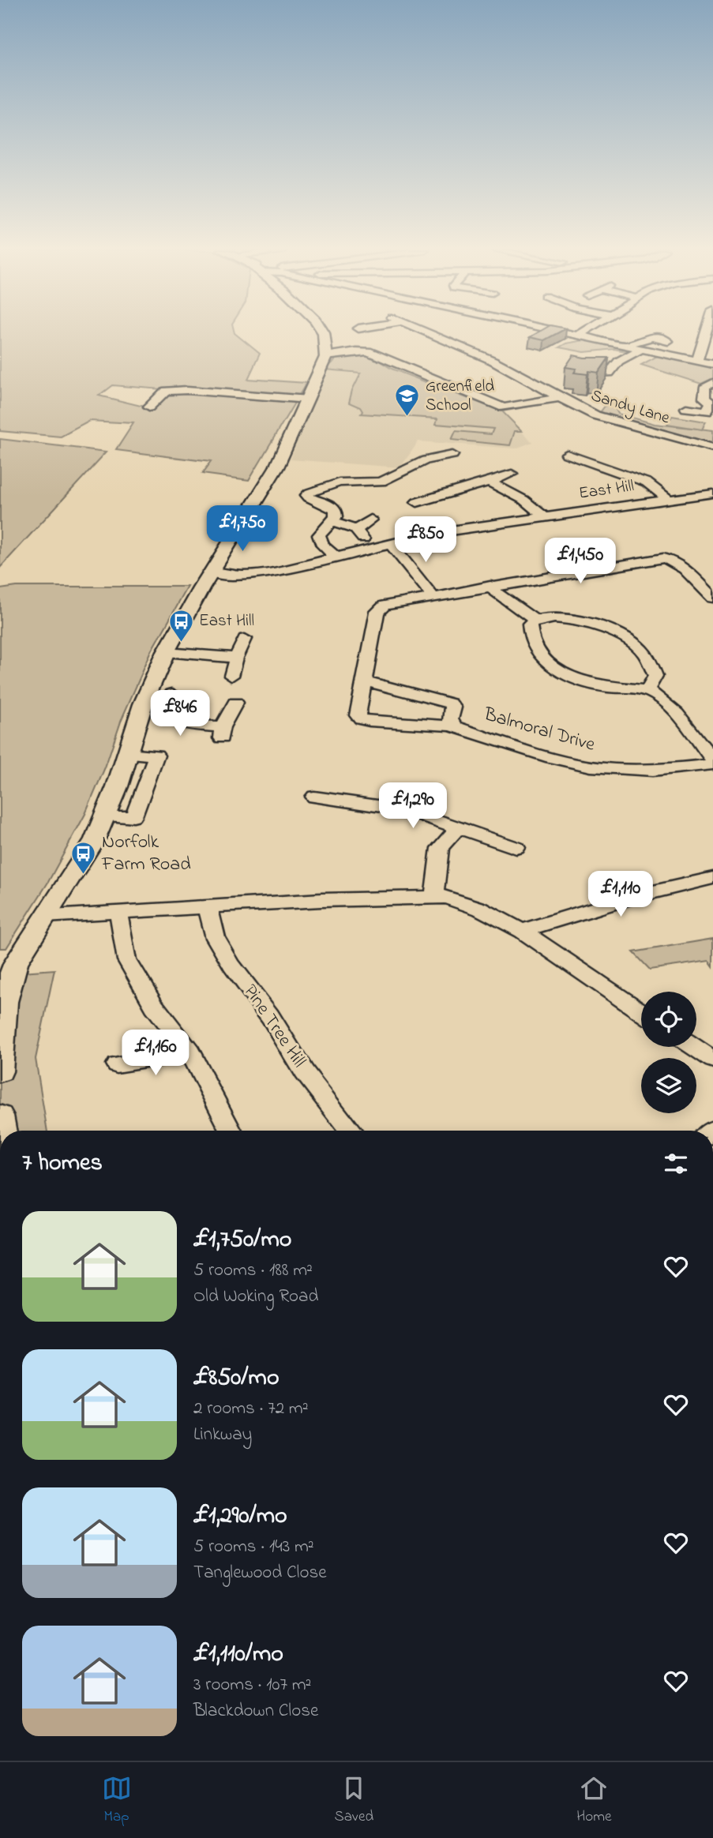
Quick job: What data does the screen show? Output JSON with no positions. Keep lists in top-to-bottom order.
{
  "streets": {
    "street": [
      "Sandy Lane",
      "East Hill",
      "Balmoral Drive",
      "Pine Tree Hill"
    ]
  },
  "places": {
    "school or university": ["Greenfield School"],
    "bus stop": ["East Hill", "Norfolk Farm Road"]
  },
  "page": {
    "price": [
      "£1,750",
      "£850",
      "£1,450",
      "£846",
      "£1,290",
      "£1,110",
      "£1,160"
    ],
    "heading": "7 homes",
    "list": [
      {
        "name": "£1,750/mo",
        "note": "5 rooms · 188 m² · Old Woking Road"
      },
      {
        "name": "£850/mo",
        "note": "2 rooms · 72 m² · Linkway"
      },
      {
        "name": "£1,290/mo",
        "note": "5 rooms · 143 m² · Tanglewood Close"
      },
      {
        "name": "£1,110/mo",
        "note": "3 rooms · 107 m² · Blackdown Close"
      }
    ],
    "tabs": ["Map", "Saved", "Home"]
  }
}
